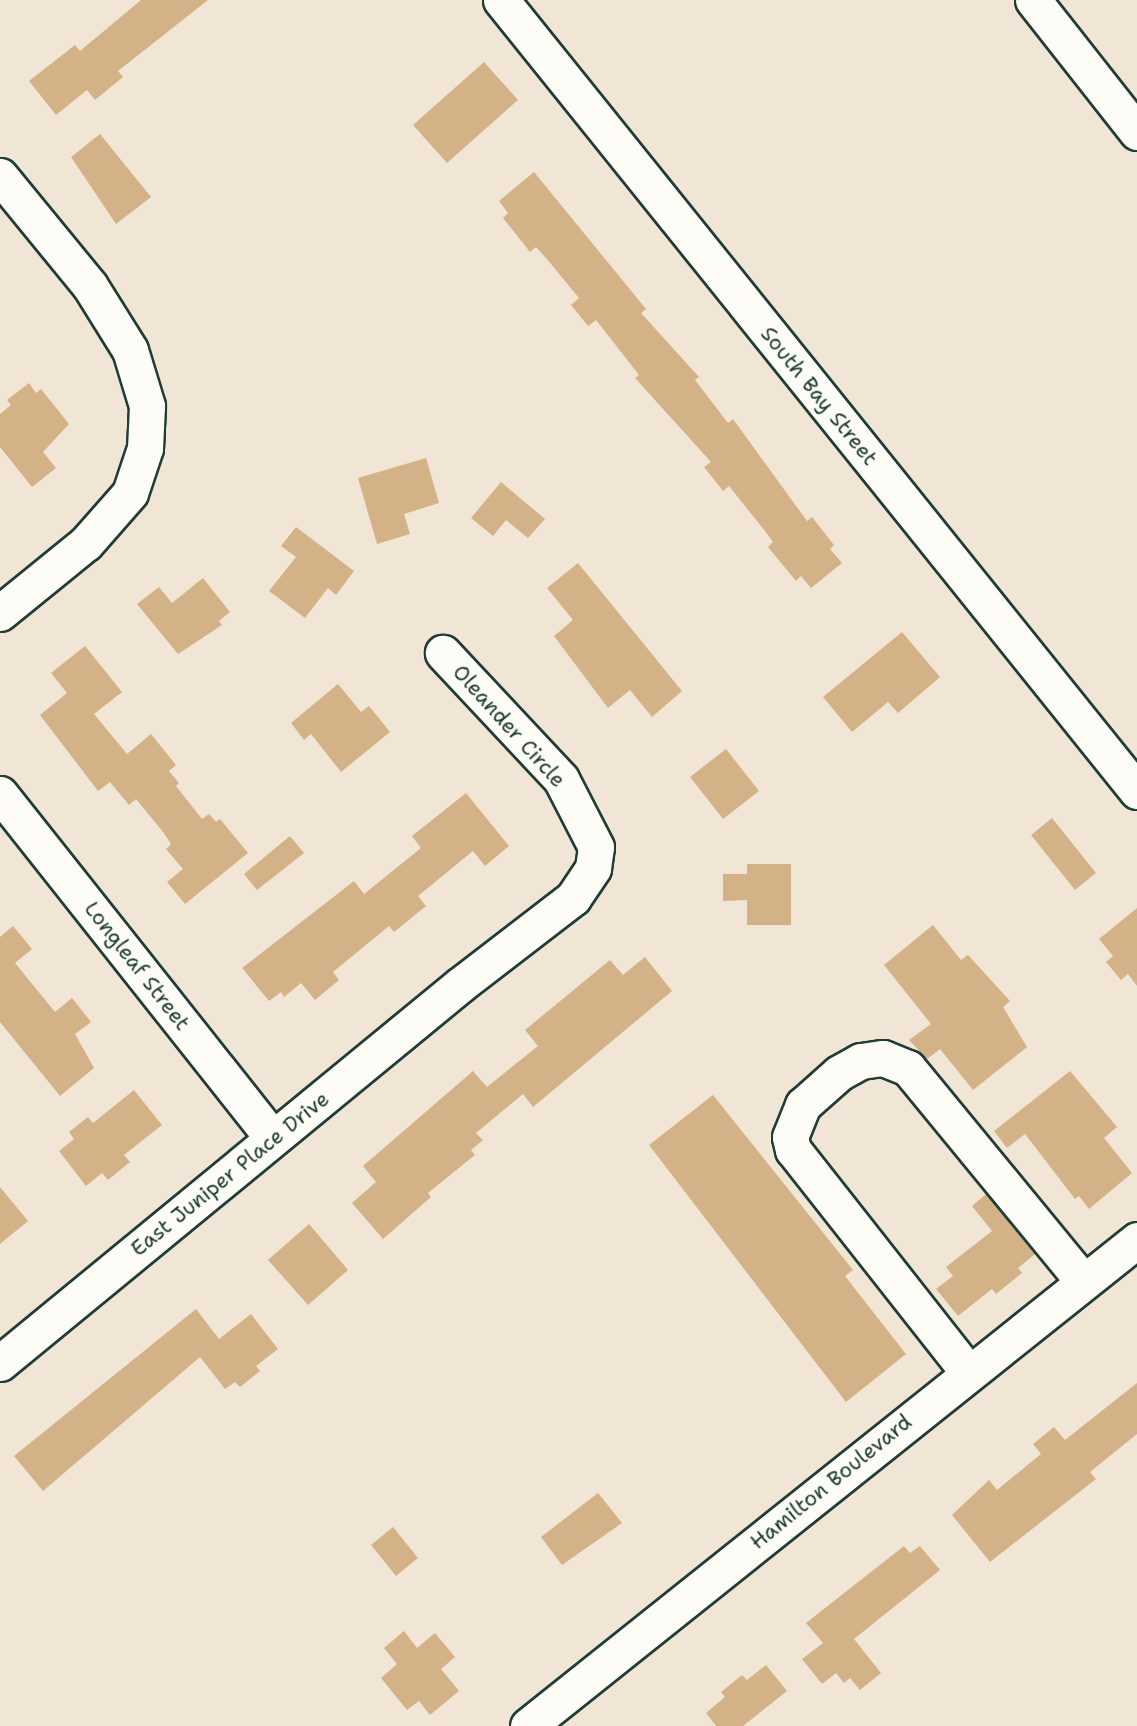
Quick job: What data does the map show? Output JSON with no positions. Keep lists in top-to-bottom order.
{
  "streets": {
    "street": [
      "South Bay Street",
      "Oleander Circle",
      "Longleaf Street",
      "East Juniper Place Drive",
      "Hamilton Boulevard"
    ]
  },
  "crossings": [
    ["Oleander Circle", "East Juniper Place Drive"],
    ["Longleaf Street", "East Juniper Place Drive"]
  ]
}
